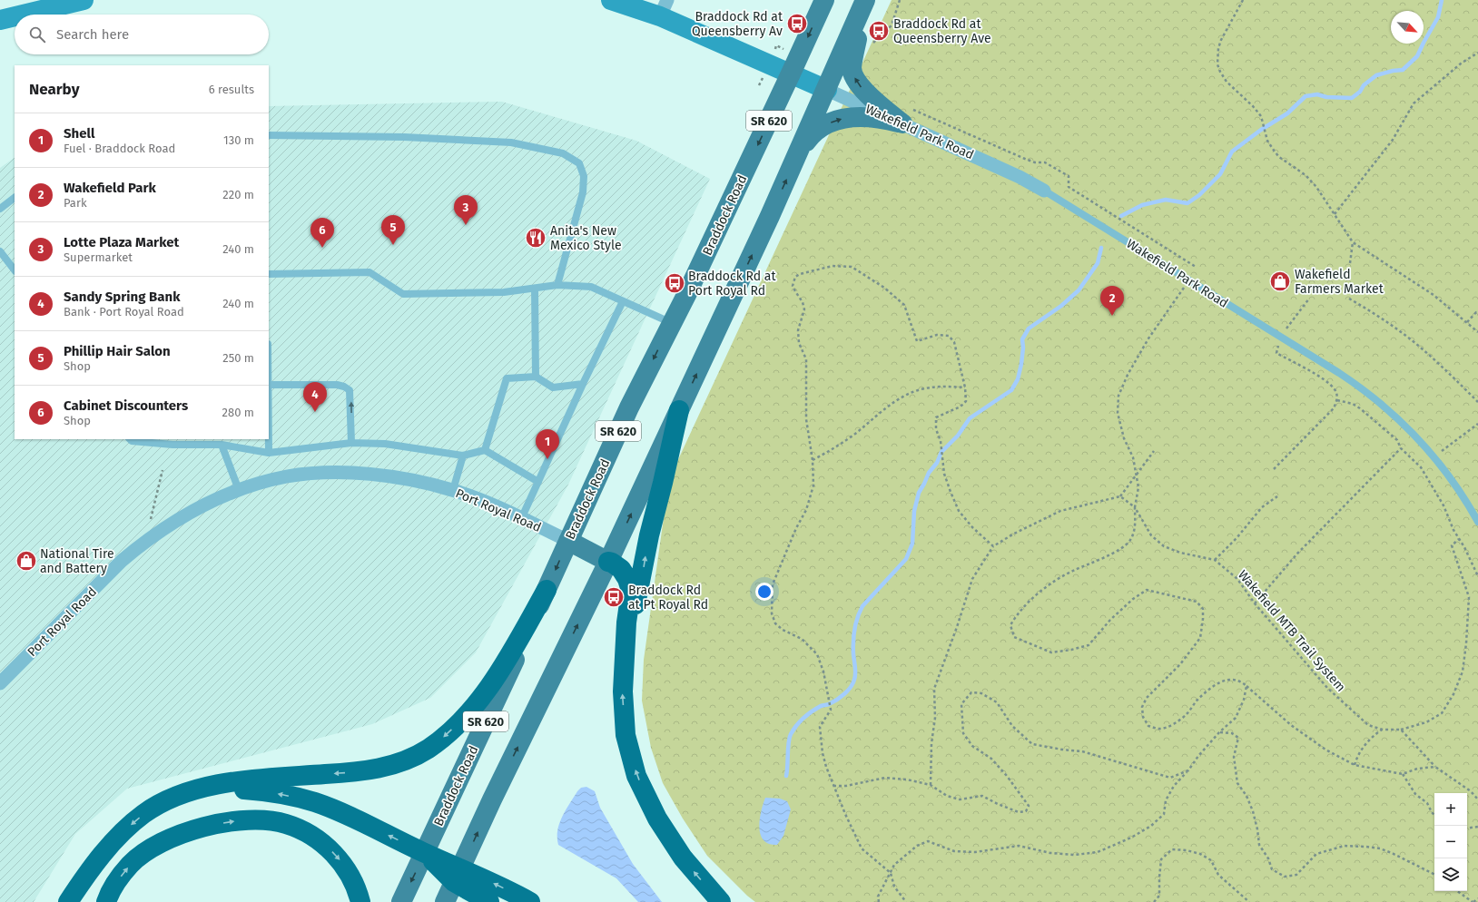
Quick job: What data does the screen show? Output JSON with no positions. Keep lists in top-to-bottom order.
{
  "streets": {
    "main road": ["SR 620", "Braddock Road"],
    "street": ["Wakefield Park Road", "Port Royal Road"],
    "path": ["Wakefield MTB Trail System"]
  },
  "crossings": [
    ["SR 620", "Wakefield Park Road"],
    ["Braddock Road", "Port Royal Road"]
  ],
  "places": {
    "bus stop": [
      "Braddock Rd at Queensberry Av",
      "Braddock Rd at Queensberry Ave",
      "Braddock Rd at Port Royal Rd",
      "Braddock Rd at Pt Royal Rd"
    ],
    "restaurant": ["Anita's New Mexico Style"],
    "shop": ["Wakefield Farmers Market", "National Tire and Battery"]
  },
  "north": "bottom right",
  "page": {
    "search": "Search here",
    "heading": ["Nearby", "6 results"],
    "list": [
      {
        "mark": "1",
        "name": "Shell",
        "note": "Fuel · Braddock Road",
        "value": "130 m"
      },
      {
        "mark": "2",
        "name": "Wakefield Park",
        "note": "Park",
        "value": "220 m"
      },
      {
        "mark": "3",
        "name": "Lotte Plaza Market",
        "note": "Supermarket",
        "value": "240 m"
      },
      {
        "mark": "4",
        "name": "Sandy Spring Bank",
        "note": "Bank · Port Royal Road",
        "value": "240 m"
      },
      {
        "mark": "5",
        "name": "Phillip Hair Salon",
        "note": "Shop",
        "value": "250 m"
      },
      {
        "mark": "6",
        "name": "Cabinet Discounters",
        "note": "Shop",
        "value": "280 m"
      }
    ],
    "pins": [
      "3",
      "5",
      "6",
      "2",
      "4",
      "1"
    ],
    "map_buttons": ["+", "−"]
  }
}
